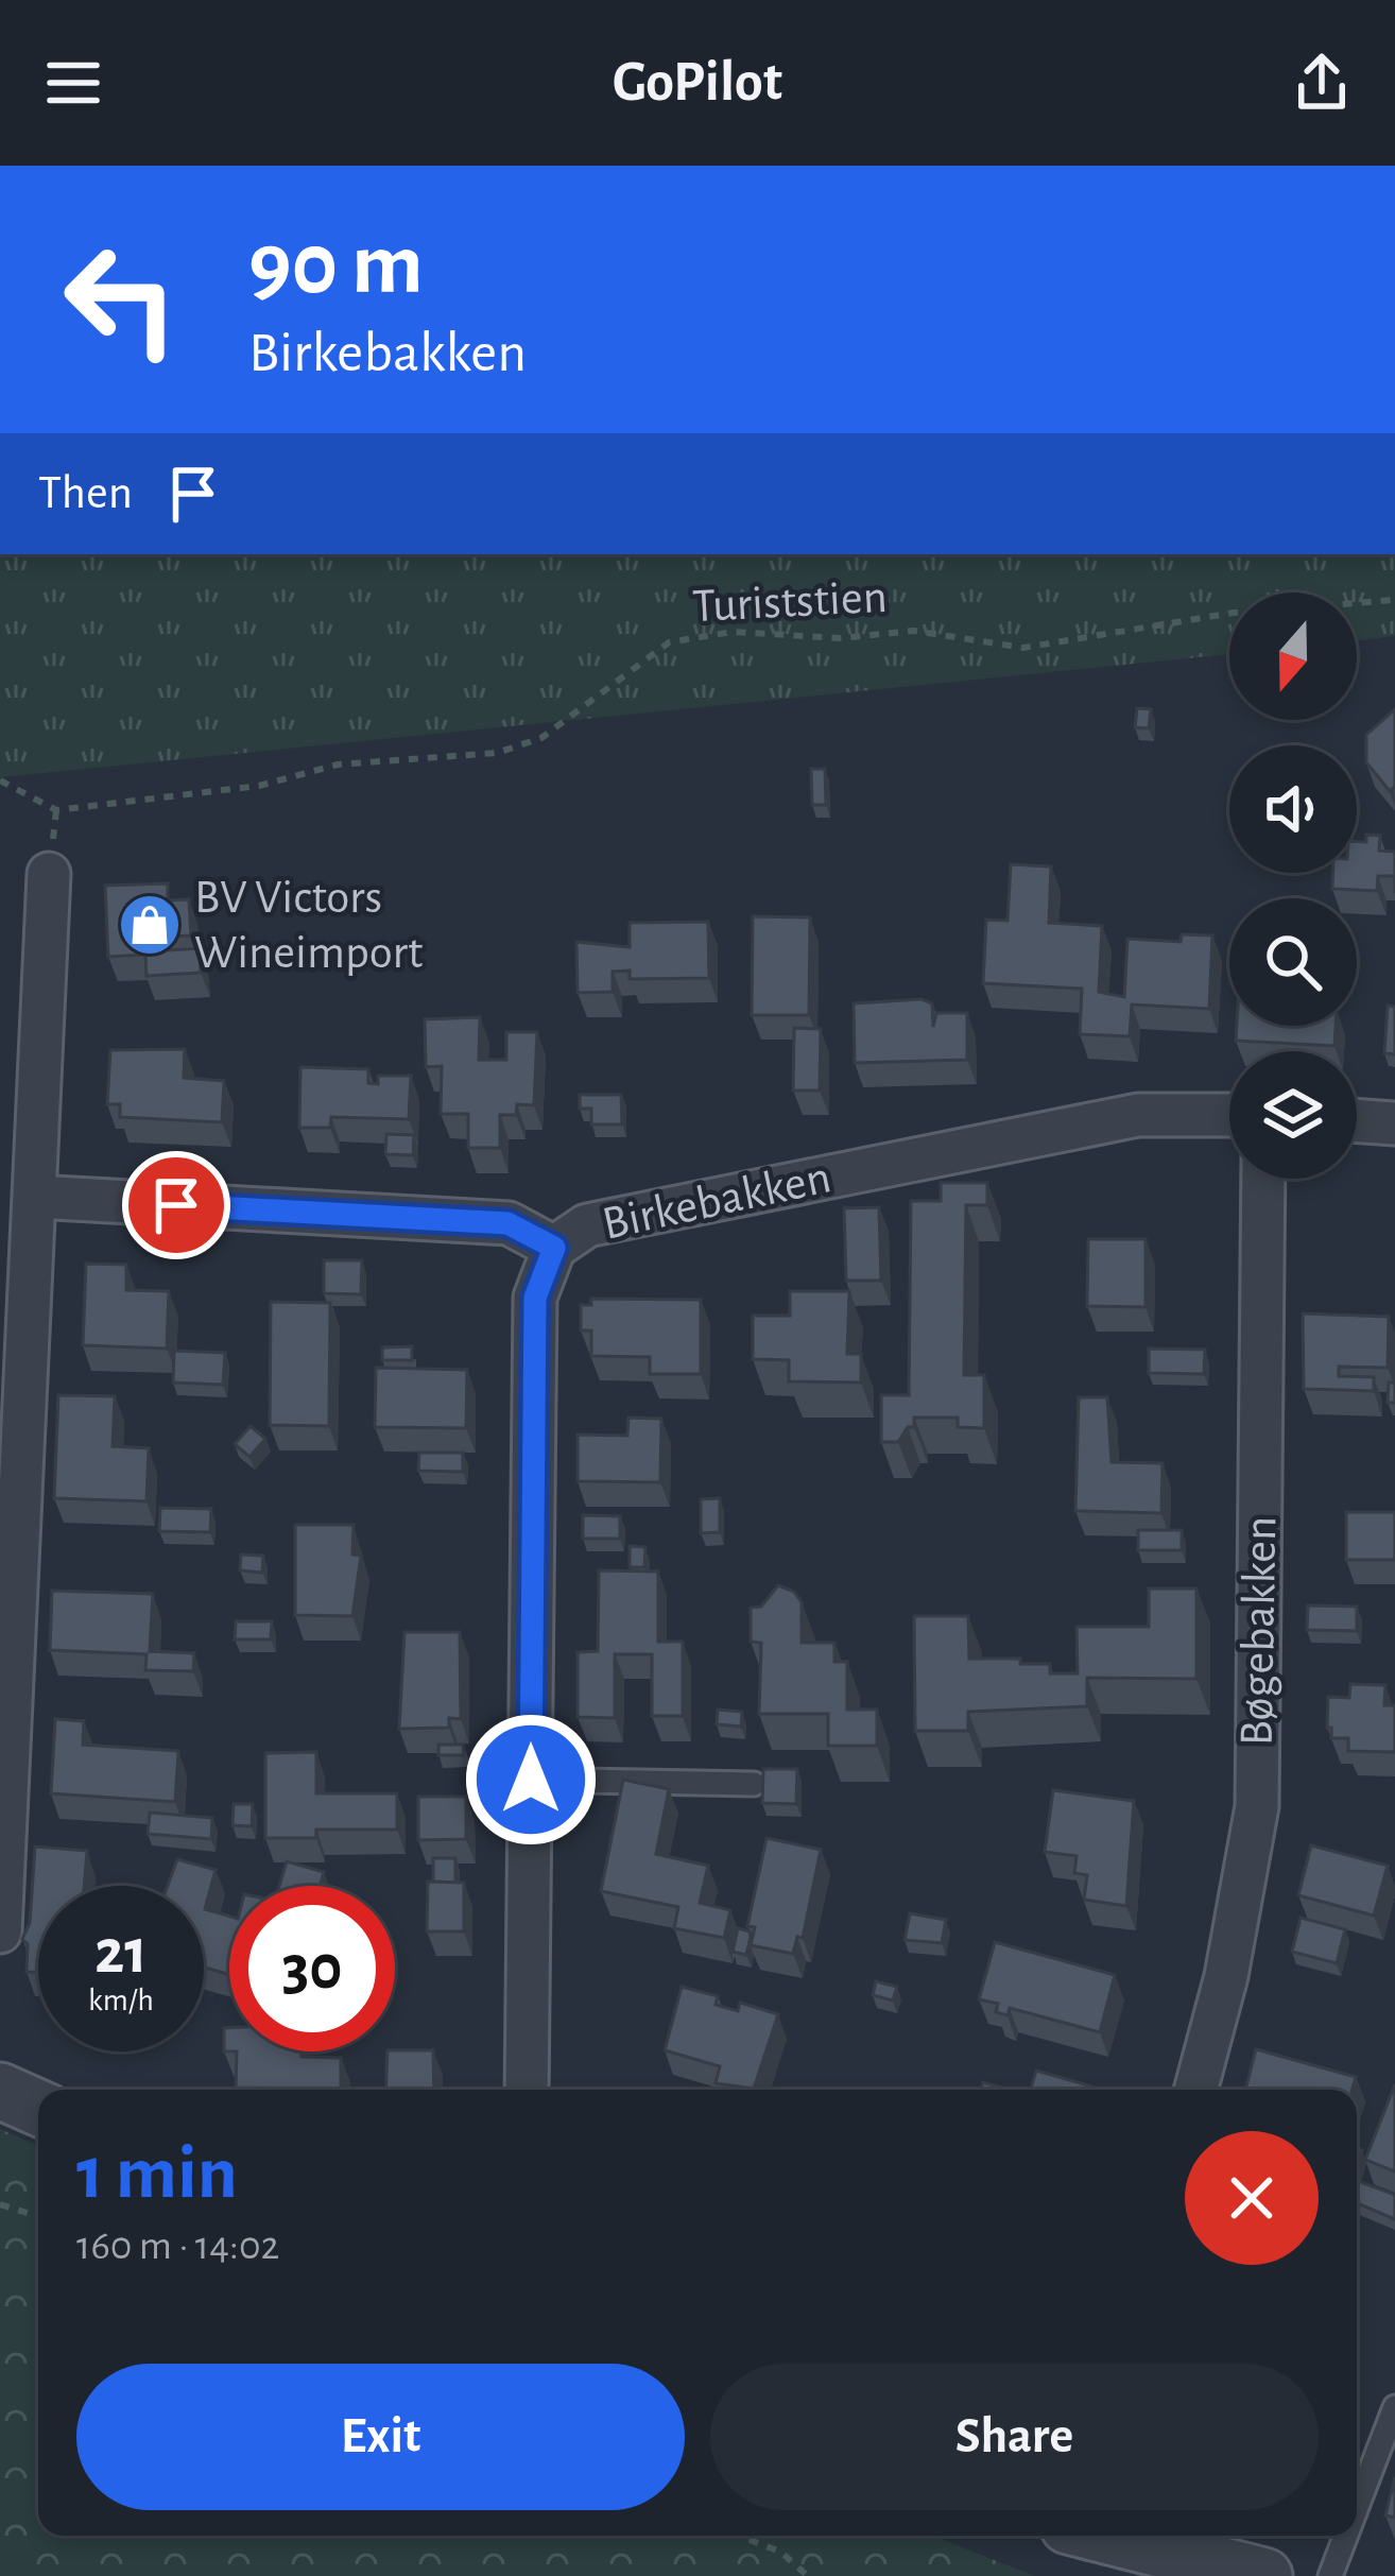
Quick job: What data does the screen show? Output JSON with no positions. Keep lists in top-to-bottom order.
{
  "streets": {
    "street": ["Birkebakken", "Bøgebakken"],
    "path": ["Turiststien"]
  },
  "places": {
    "shop": ["BV Victors Wineimport"]
  },
  "north": "bottom",
  "page": {
    "header": "GoPilot",
    "turn": ["90 m", "Birkebakken"],
    "then": "Then",
    "speed": "21 km/h",
    "limit": "30",
    "heading": ["1 min", "160 m · 14:02"],
    "buttons": ["Exit", "Share"]
  }
}
